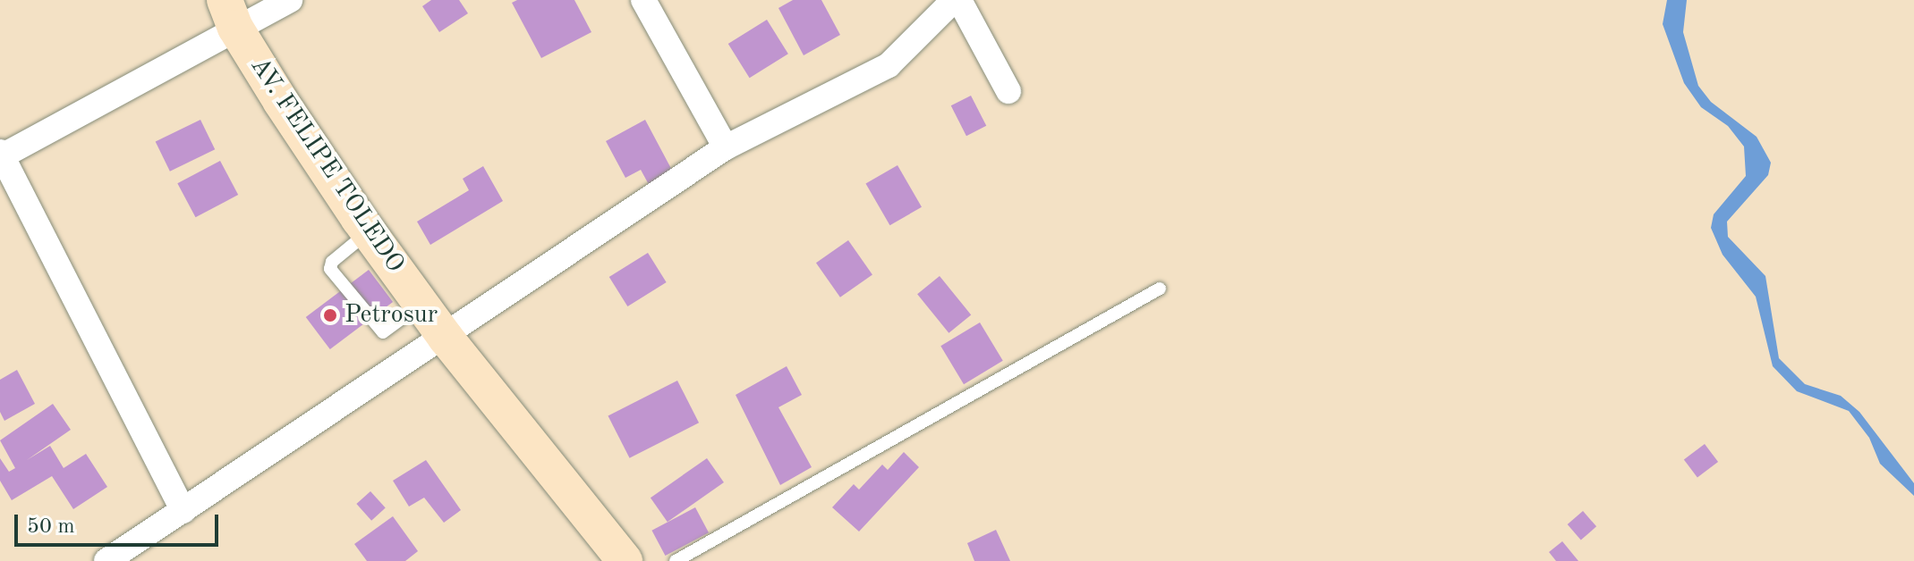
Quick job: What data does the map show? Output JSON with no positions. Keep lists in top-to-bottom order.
{
  "streets": {
    "main road": ["AV. FELIPE TOLEDO"]
  },
  "places": ["Petrosur"],
  "scale_bar": "50 m"
}
